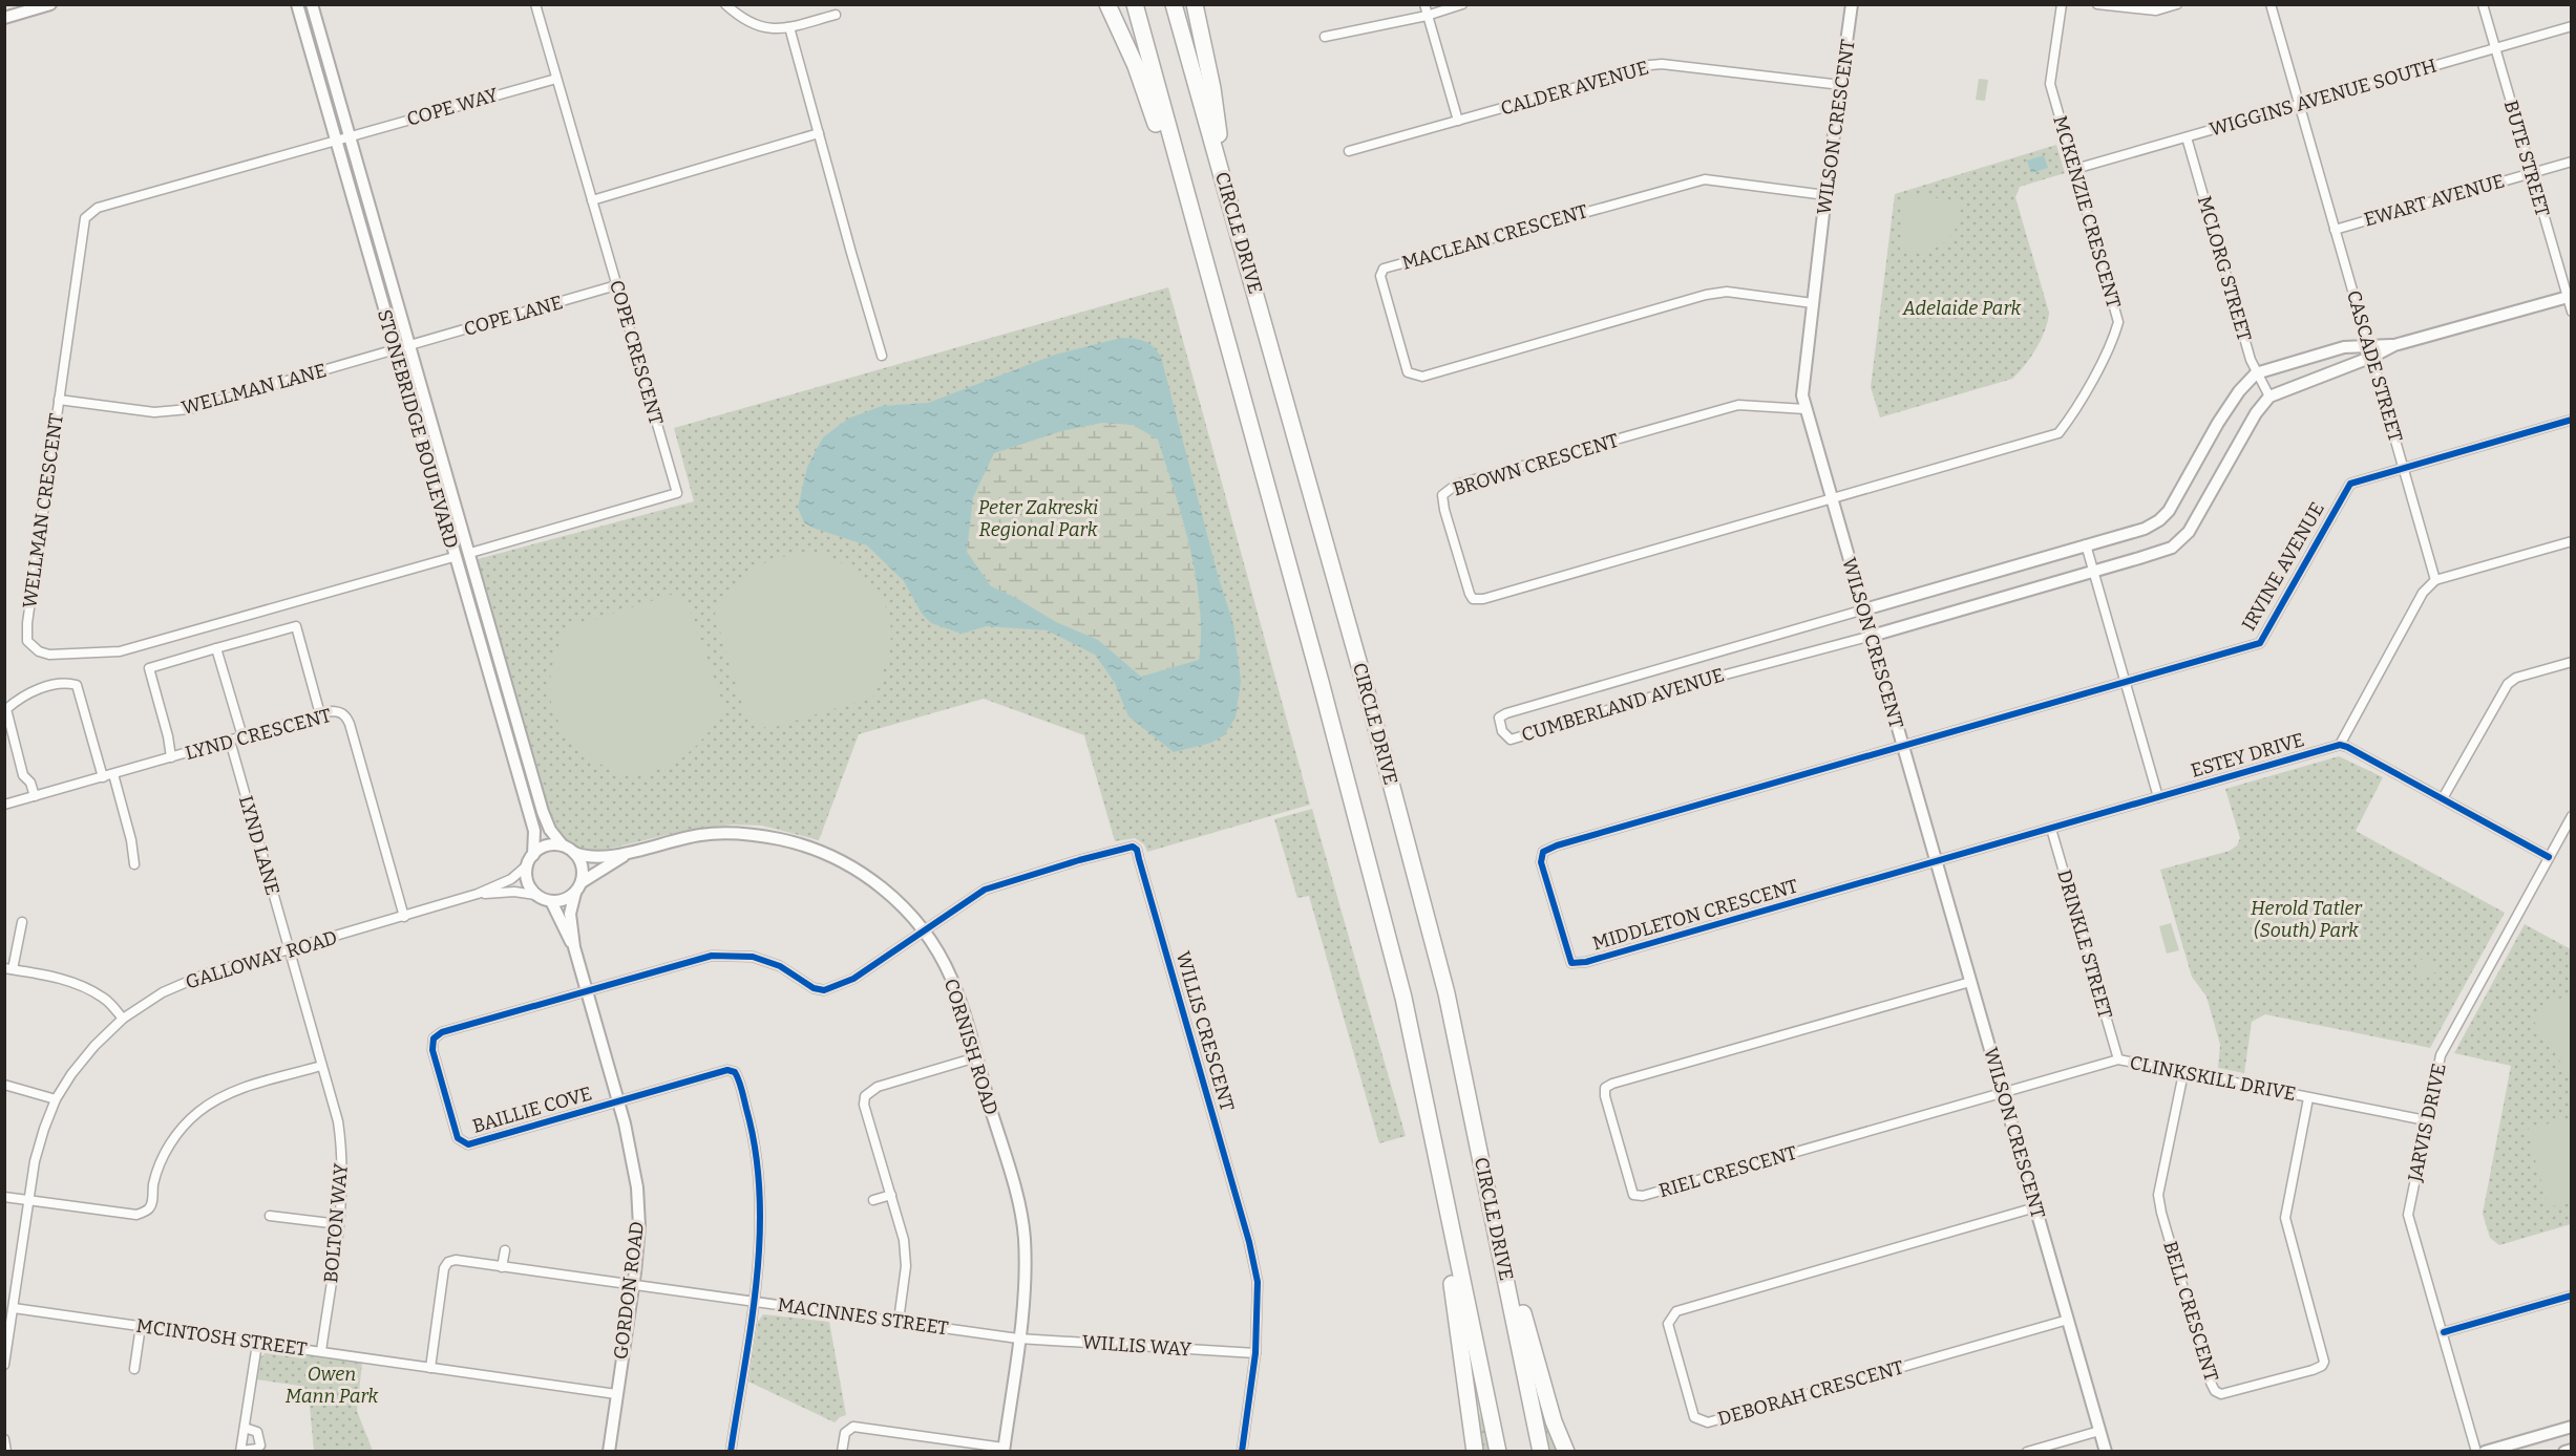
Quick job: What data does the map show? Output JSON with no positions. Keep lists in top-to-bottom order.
{
  "streets": {
    "highway": ["CIRCLE DRIVE"],
    "street": [
      "CALDER AVENUE",
      "WIGGINS AVENUE SOUTH",
      "COPE WAY",
      "WILSON CRESCENT",
      "BUTE STREET",
      "EWART AVENUE",
      "MCKENZIE CRESCENT",
      "MACLEAN CRESCENT",
      "MCLORG STREET",
      "COPE LANE",
      "COPE CRESCENT",
      "CASCADE STREET",
      "WELLMAN LANE",
      "STONEBRIDGE BOULEVARD",
      "BROWN CRESCENT",
      "WELLMAN CRESCENT",
      "IRVINE AVENUE",
      "CUMBERLAND AVENUE",
      "LYND CRESCENT",
      "ESTEY DRIVE",
      "LYND LANE",
      "MIDDLETON CRESCENT",
      "DRINKLE STREET",
      "GALLOWAY ROAD",
      "WILLIS CRESCENT",
      "CORNISH ROAD",
      "CLINKSKILL DRIVE",
      "BAILLIE COVE",
      "JARVIS DRIVE",
      "RIEL CRESCENT",
      "BOLTON WAY",
      "GORDON ROAD",
      "BELL CRESCENT",
      "MACINNES STREET",
      "MCINTOSH STREET",
      "WILLIS WAY",
      "DEBORAH CRESCENT"
    ]
  },
  "crossings": [
    ["CALDER AVENUE", "WILSON CRESCENT"],
    ["WIGGINS AVENUE SOUTH", "BUTE STREET"],
    ["WIGGINS AVENUE SOUTH", "MCKENZIE CRESCENT"],
    ["WIGGINS AVENUE SOUTH", "MCLORG STREET"],
    ["WIGGINS AVENUE SOUTH", "CASCADE STREET"],
    ["COPE WAY", "COPE CRESCENT"],
    ["COPE WAY", "STONEBRIDGE BOULEVARD"],
    ["COPE WAY", "WELLMAN CRESCENT"],
    ["WILSON CRESCENT", "MCKENZIE CRESCENT"],
    ["WILSON CRESCENT", "MACLEAN CRESCENT"],
    ["WILSON CRESCENT", "BROWN CRESCENT"],
    ["WILSON CRESCENT", "IRVINE AVENUE"],
    ["WILSON CRESCENT", "CUMBERLAND AVENUE"],
    ["WILSON CRESCENT", "ESTEY DRIVE"],
    ["WILSON CRESCENT", "MIDDLETON CRESCENT"],
    ["WILSON CRESCENT", "CLINKSKILL DRIVE"],
    ["WILSON CRESCENT", "RIEL CRESCENT"],
    ["WILSON CRESCENT", "DEBORAH CRESCENT"],
    ["BUTE STREET", "EWART AVENUE"],
    ["EWART AVENUE", "CASCADE STREET"],
    ["MCKENZIE CRESCENT", "BROWN CRESCENT"],
    ["MCLORG STREET", "CUMBERLAND AVENUE"],
    ["COPE LANE", "COPE CRESCENT"],
    ["COPE LANE", "WELLMAN LANE"],
    ["COPE LANE", "STONEBRIDGE BOULEVARD"],
    ["COPE CRESCENT", "STONEBRIDGE BOULEVARD"],
    ["CASCADE STREET", "IRVINE AVENUE"],
    ["WELLMAN LANE", "STONEBRIDGE BOULEVARD"],
    ["WELLMAN LANE", "WELLMAN CRESCENT"],
    ["STONEBRIDGE BOULEVARD", "WELLMAN CRESCENT"],
    ["STONEBRIDGE BOULEVARD", "GALLOWAY ROAD"],
    ["STONEBRIDGE BOULEVARD", "CORNISH ROAD"],
    ["STONEBRIDGE BOULEVARD", "GORDON ROAD"],
    ["IRVINE AVENUE", "MIDDLETON CRESCENT"],
    ["LYND CRESCENT", "LYND LANE"],
    ["LYND CRESCENT", "GALLOWAY ROAD"],
    ["ESTEY DRIVE", "MIDDLETON CRESCENT"],
    ["ESTEY DRIVE", "DRINKLE STREET"],
    ["LYND LANE", "GALLOWAY ROAD"],
    ["LYND LANE", "BOLTON WAY"],
    ["DRINKLE STREET", "CLINKSKILL DRIVE"],
    ["GALLOWAY ROAD", "CORNISH ROAD"],
    ["GALLOWAY ROAD", "BOLTON WAY"],
    ["GALLOWAY ROAD", "GORDON ROAD"],
    ["GALLOWAY ROAD", "MCINTOSH STREET"],
    ["WILLIS CRESCENT", "CORNISH ROAD"],
    ["WILLIS CRESCENT", "WILLIS WAY"],
    ["CORNISH ROAD", "GORDON ROAD"],
    ["CORNISH ROAD", "MACINNES STREET"],
    ["CORNISH ROAD", "WILLIS WAY"],
    ["CLINKSKILL DRIVE", "JARVIS DRIVE"],
    ["CLINKSKILL DRIVE", "RIEL CRESCENT"],
    ["CLINKSKILL DRIVE", "BELL CRESCENT"],
    ["BAILLIE COVE", "GORDON ROAD"],
    ["BOLTON WAY", "MCINTOSH STREET"],
    ["GORDON ROAD", "MACINNES STREET"],
    ["GORDON ROAD", "MCINTOSH STREET"],
    ["MACINNES STREET", "MCINTOSH STREET"],
    ["MACINNES STREET", "WILLIS WAY"]
  ],
  "parks": [
    "Adelaide Park",
    "Peter Zakreski Regional Park",
    "Herold Tatler (South) Park",
    "Owen Mann Park"
  ]
}
